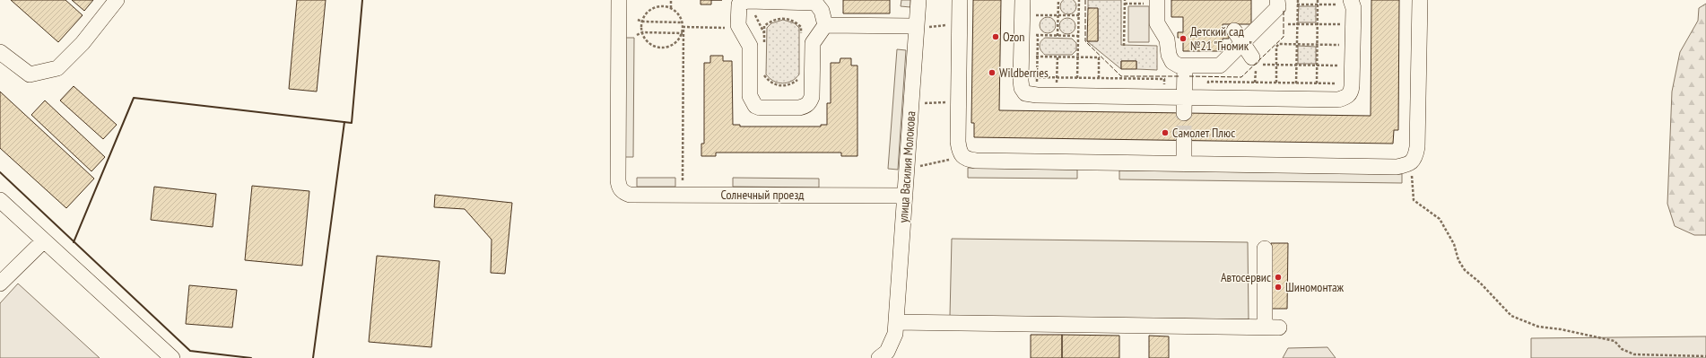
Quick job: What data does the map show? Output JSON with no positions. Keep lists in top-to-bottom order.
{
  "streets": {
    "street": ["улица Василия Молокова", "Солнечный проезд"]
  },
  "crossings": [
    ["улица Василия Молокова", "Солнечный проезд"]
  ],
  "places": [
    "Ozon",
    "Детский сад №21 \"Гномик\"",
    "Wildberries",
    "Самолет Плюс",
    "Автосервис",
    "Шиномонтаж"
  ]
}
